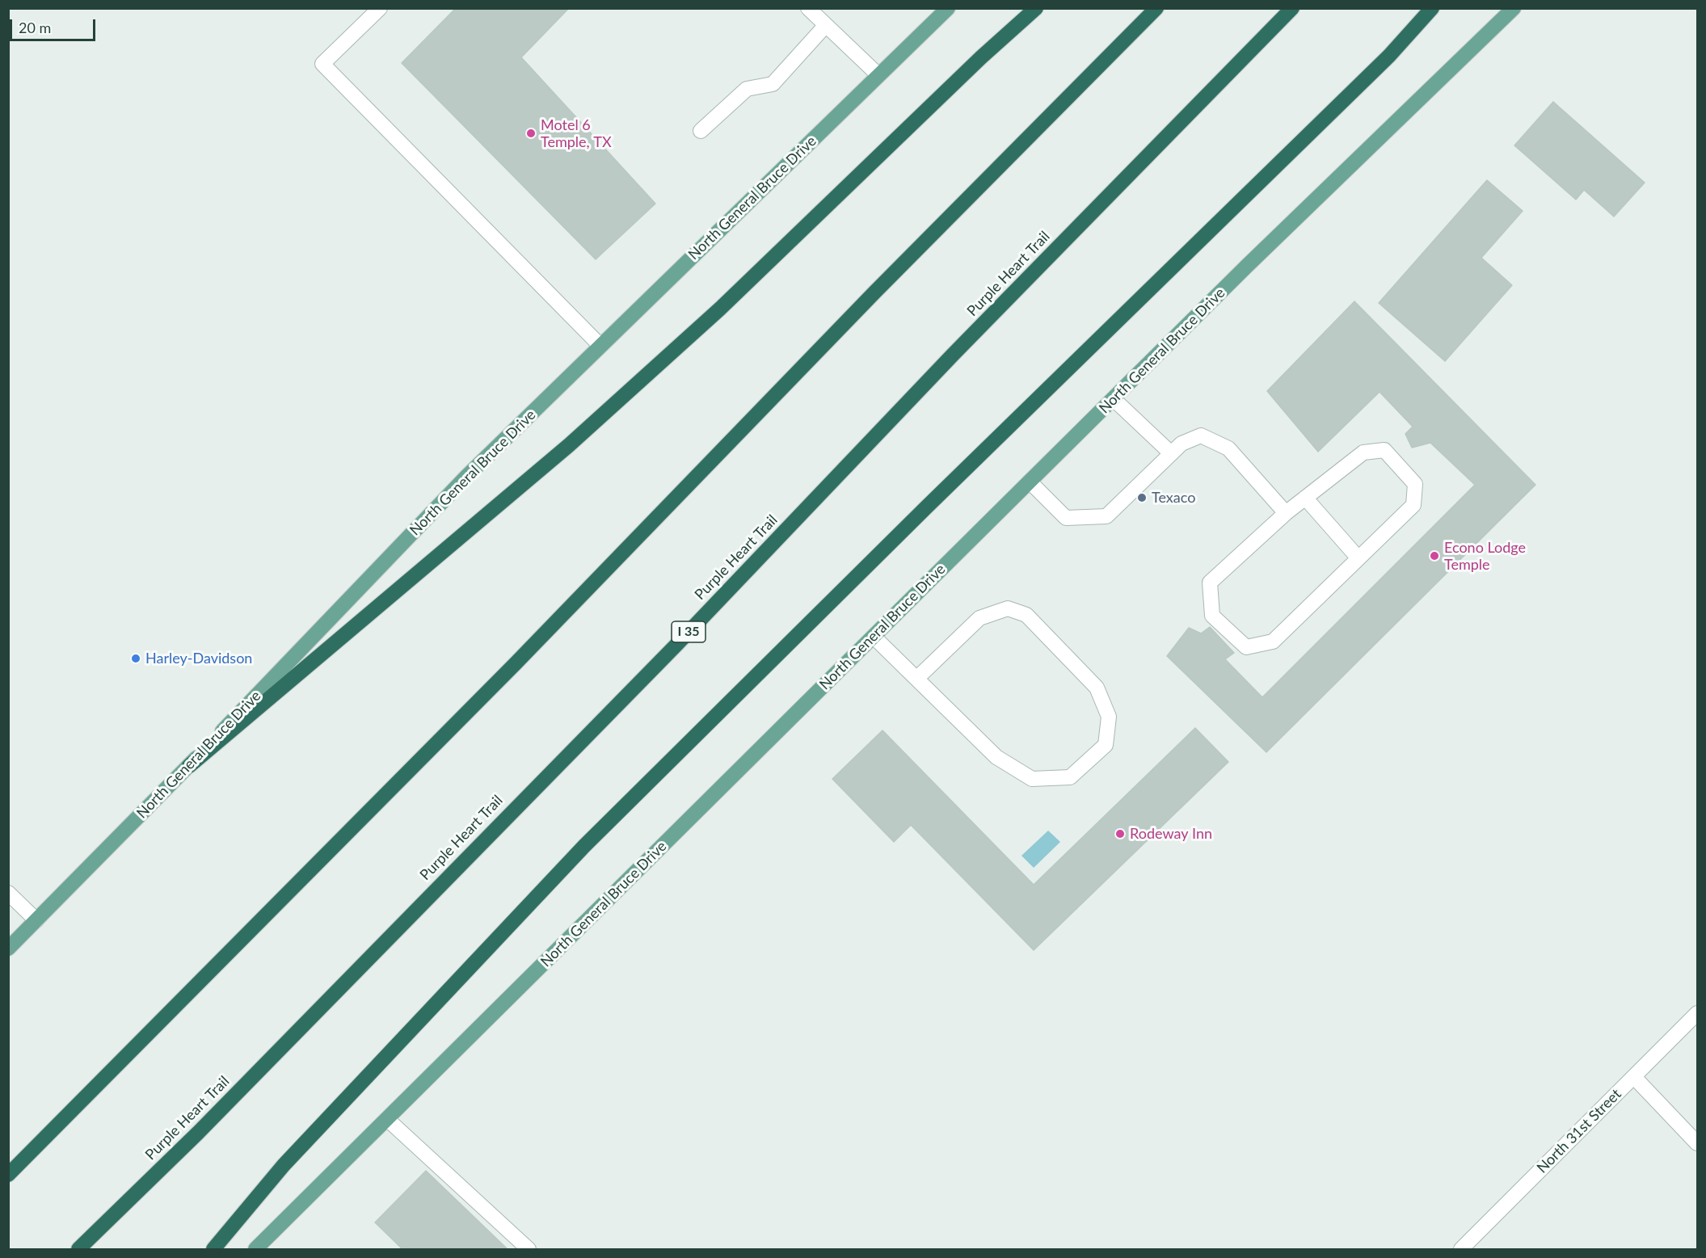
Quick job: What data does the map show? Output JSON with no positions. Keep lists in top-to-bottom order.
{
  "streets": {
    "highway": ["Purple Heart Trail", "I 35"],
    "main road": ["North General Bruce Drive"],
    "street": ["North 31st Street"]
  },
  "places": [
    "Motel 6 Temple, TX",
    "Texaco",
    "Econo Lodge Temple",
    "Harley-Davidson",
    "Rodeway Inn"
  ],
  "scale_bar": "20 m"
}
